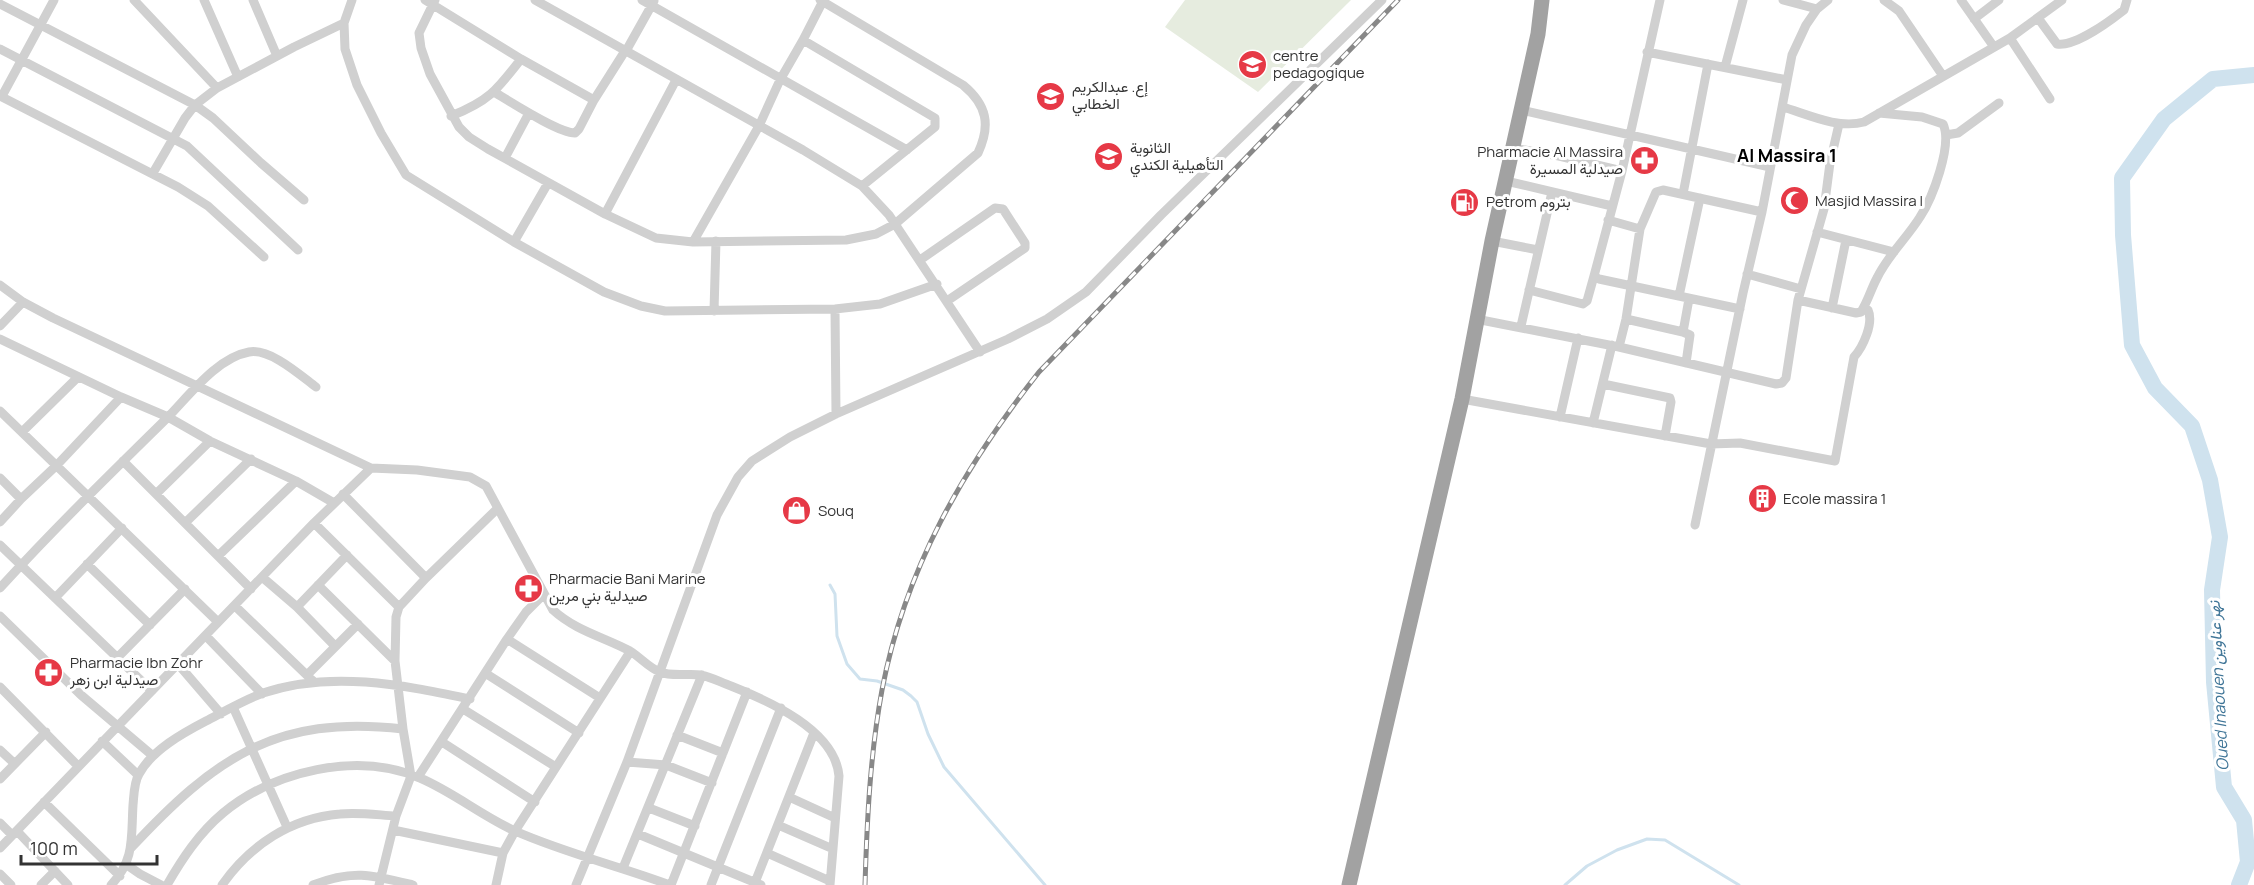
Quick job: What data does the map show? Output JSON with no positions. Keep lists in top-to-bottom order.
{
  "districts": ["Al Massira 1"],
  "water": ["Oued Inaouen نهر عناوين"],
  "places": {
    "school or university": ["centre pedagogique", "إع. عبدالكريم الخطابي", "الثانوية التأهيلية الكندي"],
    "pharmacy": ["Pharmacie Al Massira صيدلية المسيرة", "Pharmacie Bani Marine صيدلية بني مرين", "Pharmacie Ibn Zohr صيدلية ابن زهر"],
    "mosque": ["Masjid Massira I"],
    "fuel station": ["Petrom بتروم"],
    "building": ["Ecole massira 1"],
    "shop": ["Souq"]
  },
  "scale_bar": "100 m"
}
